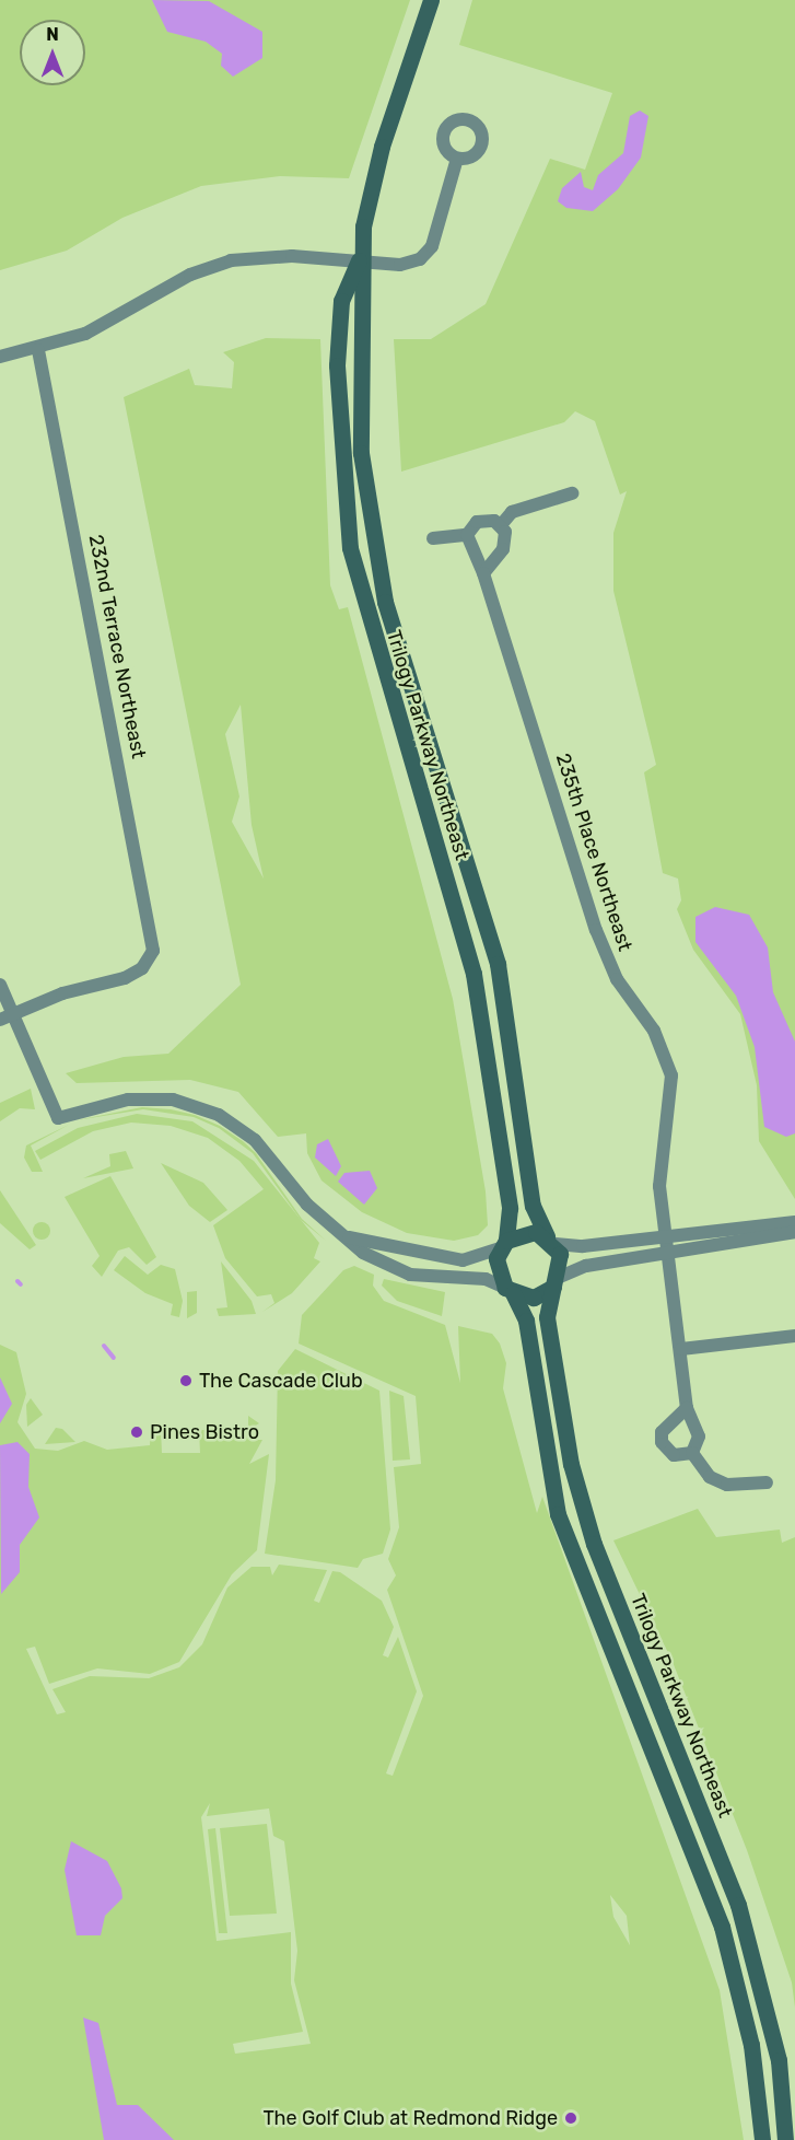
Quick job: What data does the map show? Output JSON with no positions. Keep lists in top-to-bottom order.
{
  "streets": {
    "street": ["232nd Terrace Northeast", "Trilogy Parkway Northeast", "235th Place Northeast"]
  },
  "places": ["The Cascade Club", "Pines Bistro", "The Golf Club at Redmond Ridge"],
  "north": "top"
}
